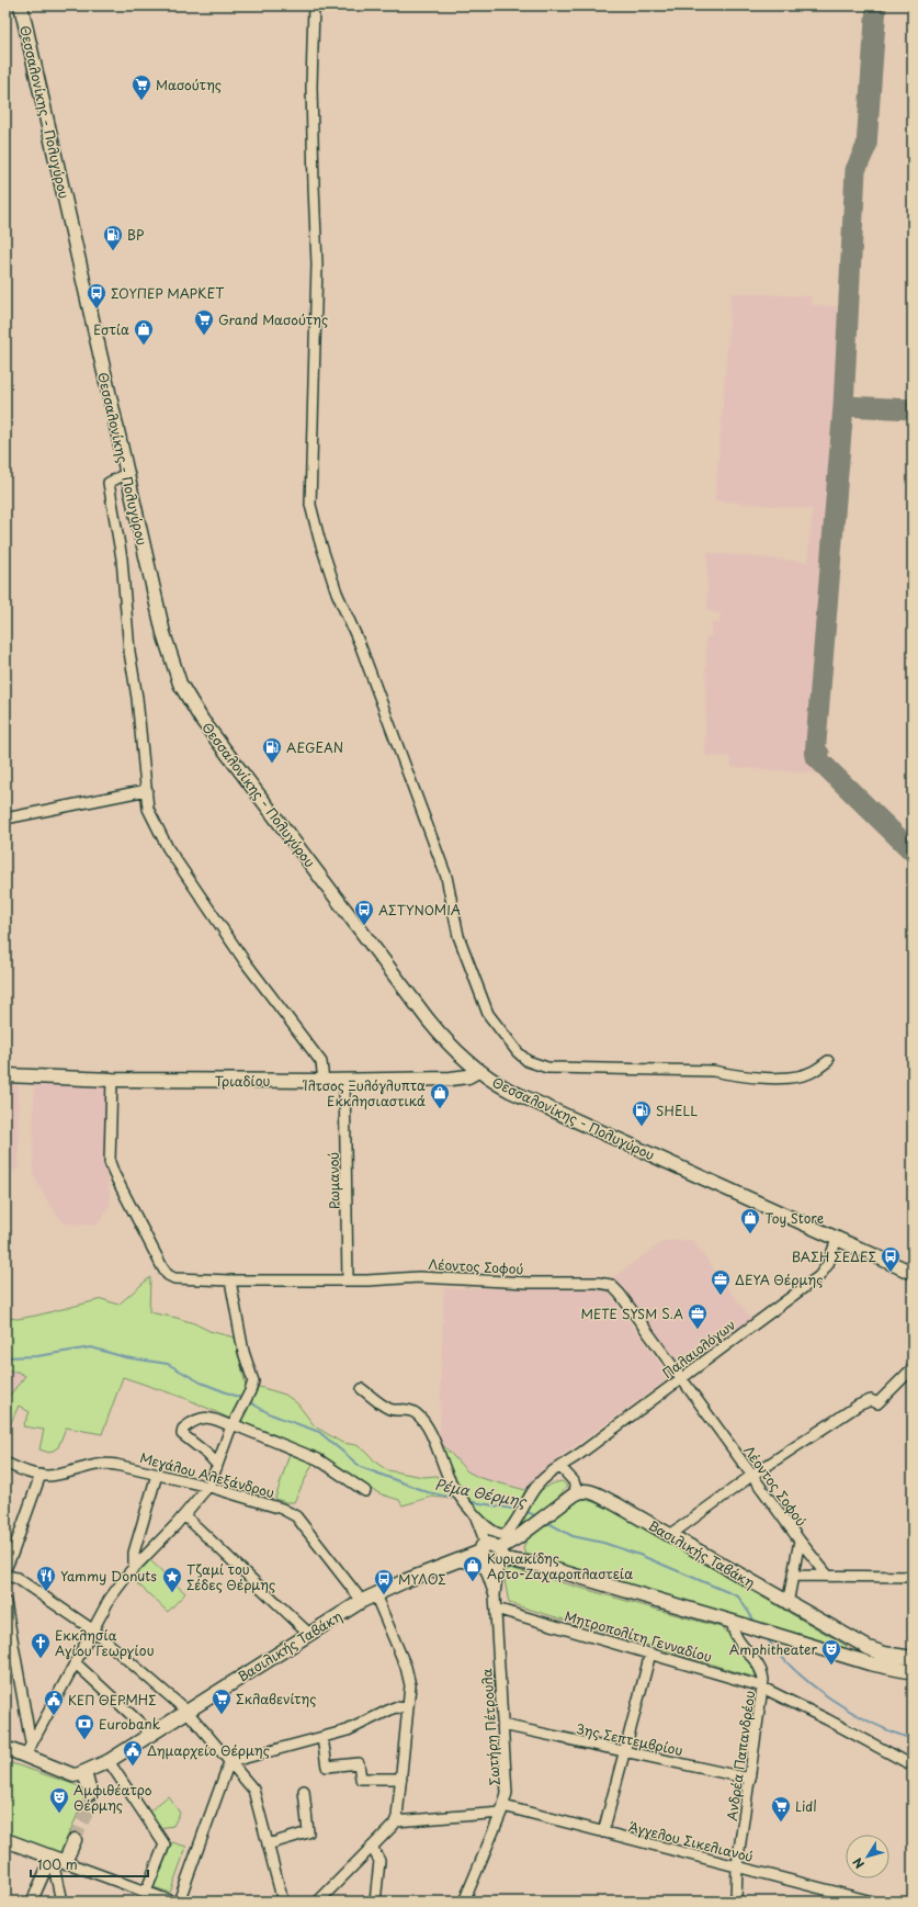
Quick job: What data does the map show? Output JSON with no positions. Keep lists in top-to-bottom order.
{
  "streets": {
    "main road": ["Θεσσαλονίκης - Πολυγύρου", "Τριαδίου", "Βασιλικής Ταβάκη"],
    "street": [
      "Ρωμανού",
      "Λέοντος Σοφού",
      "Παλαιολόγων",
      "Μεγάλου Αλεξάνδρου",
      "Μητροπολίτη Γενναδίου",
      "Σωτήρη Πέτρουλα",
      "3ης Σεπτεμβρίου",
      "Ανδρέα Παπανδρέου",
      "Άγγελου Σικελιανού"
    ]
  },
  "crossings": [
    ["Θεσσαλονίκης - Πολυγύρου", "Τριαδίου"],
    ["Θεσσαλονίκης - Πολυγύρου", "Παλαιολόγων"],
    ["Τριαδίου", "Ρωμανού"],
    ["Τριαδίου", "Λέοντος Σοφού"],
    ["Ρωμανού", "Λέοντος Σοφού"],
    ["Λέοντος Σοφού", "Παλαιολόγων"],
    ["Λέοντος Σοφού", "Βασιλικής Ταβάκη"],
    ["Παλαιολόγων", "Σωτήρη Πέτρουλα"],
    ["Μεγάλου Αλεξάνδρου", "Βασιλικής Ταβάκη"],
    ["Βασιλικής Ταβάκη", "Σωτήρη Πέτρουλα"],
    ["Βασιλικής Ταβάκη", "Ανδρέα Παπανδρέου"],
    ["Μητροπολίτη Γενναδίου", "Σωτήρη Πέτρουλα"],
    ["Μητροπολίτη Γενναδίου", "Ανδρέα Παπανδρέου"],
    ["Σωτήρη Πέτρουλα", "3ης Σεπτεμβρίου"],
    ["Σωτήρη Πέτρουλα", "Άγγελου Σικελιανού"],
    ["3ης Σεπτεμβρίου", "Ανδρέα Παπανδρέου"],
    ["Ανδρέα Παπανδρέου", "Άγγελου Σικελιανού"]
  ],
  "water": ["Ρέμα Θέρμης"],
  "places": {
    "supermarket": [
      "Μασούτης",
      "Grand Μασούτης",
      "Σκλαβενίτης",
      "Lidl"
    ],
    "fuel station": ["BP", "AEGEAN", "SHELL"],
    "bus stop": [
      "ΣΟΥΠΕΡ ΜΑΡΚΕΤ",
      "ΑΣΤΥΝΟΜΙΑ",
      "ΒΑΣΗ ΣΕΔΕΣ",
      "ΜΥΛΟΣ"
    ],
    "shop": [
      "Εστία",
      "Ίλτσος Ξυλόγλυπτα Εκκλησιαστικά",
      "Toy Store",
      "Κυριακίδης Αρτο-Ζαχαροπλαστεία"
    ],
    "office": ["ΔΕΥΑ Θέρμης", "METE SYSM S.A"],
    "restaurant": ["Yammy Donuts"],
    "place": ["Τζαμί του Σέδες Θέρμης"],
    "church": ["Εκκλησία Αγίου Γεωργίου"],
    "theatre": ["Amphitheater", "Αμφιθέατρο Θέρμης"],
    "public building": ["ΚΕΠ ΘΕΡΜΗΣ", "Δημαρχείο Θέρμης"],
    "bank": ["Eurobank"]
  },
  "scale_bar": "100 m",
  "north": "bottom left"
}
